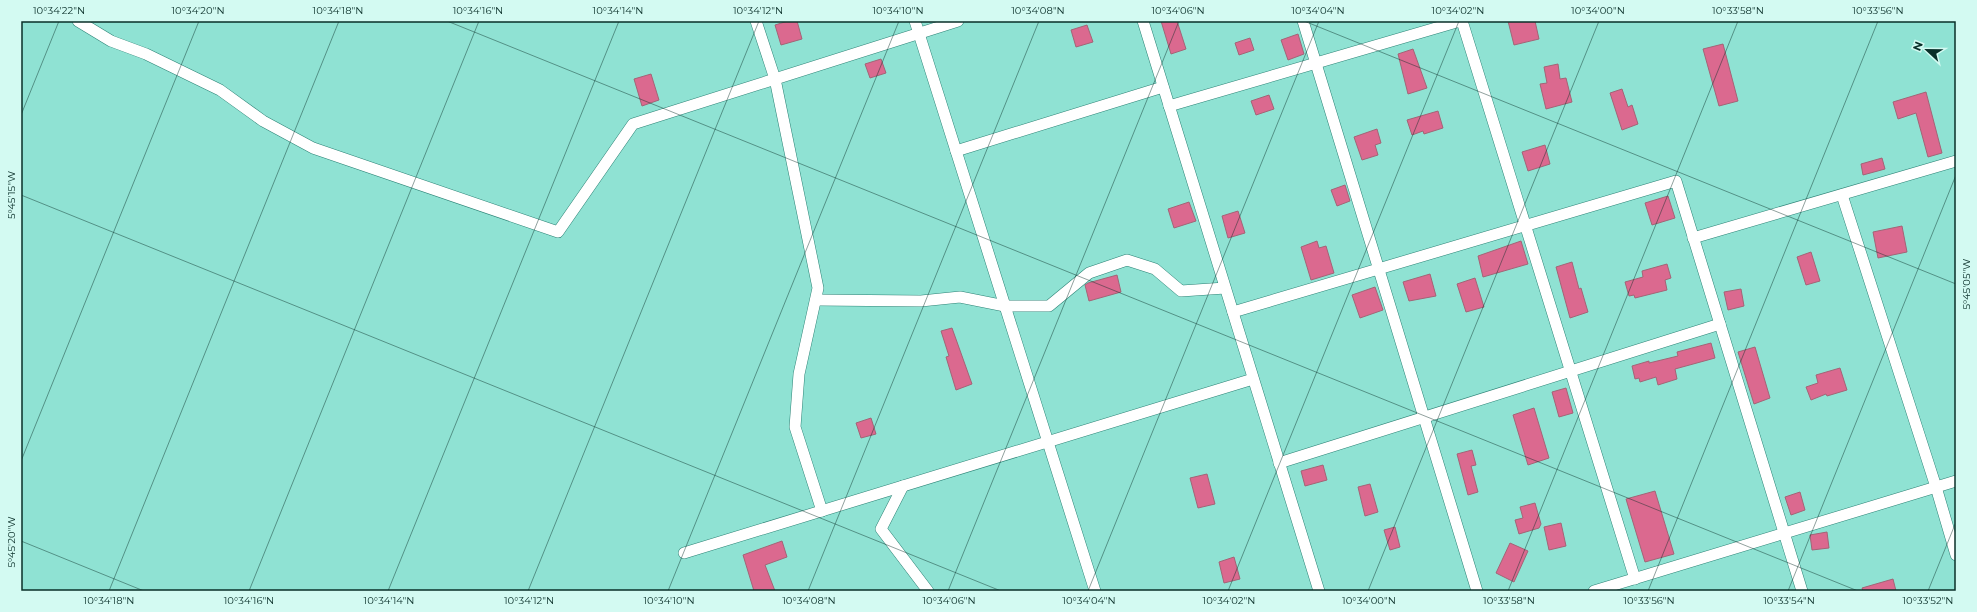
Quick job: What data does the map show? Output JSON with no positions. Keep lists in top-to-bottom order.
{
  "north": "left",
  "coordinates": [
    "10°34'22\"N",
    "10°34'20\"N",
    "10°34'18\"N",
    "10°34'16\"N",
    "10°34'14\"N",
    "10°34'12\"N",
    "10°34'10\"N",
    "10°34'08\"N",
    "10°34'06\"N",
    "10°34'04\"N",
    "10°34'02\"N",
    "10°34'00\"N",
    "10°33'58\"N",
    "10°33'56\"N",
    "5°45'15\"W",
    "5°45'05\"W",
    "5°45'20\"W",
    "10°33'54\"N",
    "10°33'52\"N"
  ]
}
